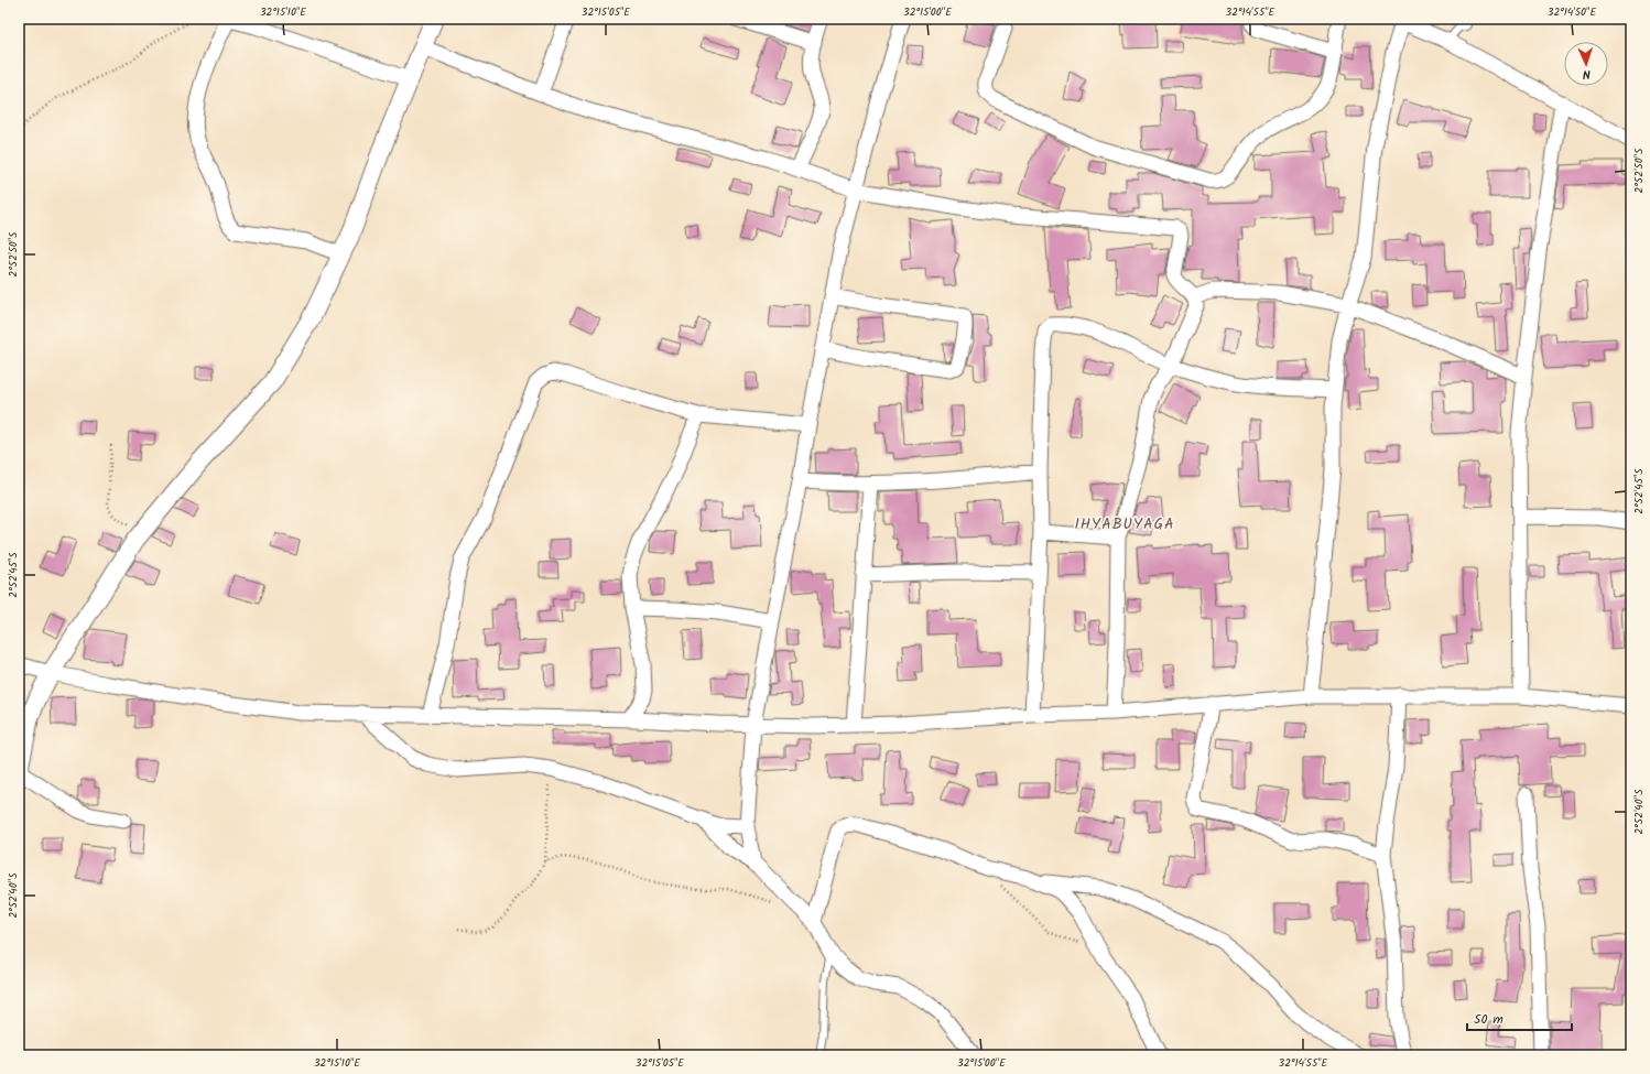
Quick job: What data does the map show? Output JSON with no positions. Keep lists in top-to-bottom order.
{
  "districts": ["IHYABUYAGA"],
  "scale_bar": "50 m",
  "north": "bottom",
  "coordinates": [
    "32°15'10\"E",
    "32°15'05\"E",
    "32°15'00\"E",
    "32°14'55\"E",
    "32°14'50\"E",
    "2°52'50\"S",
    "2°52'45\"S",
    "2°52'40\"S"
  ]
}
